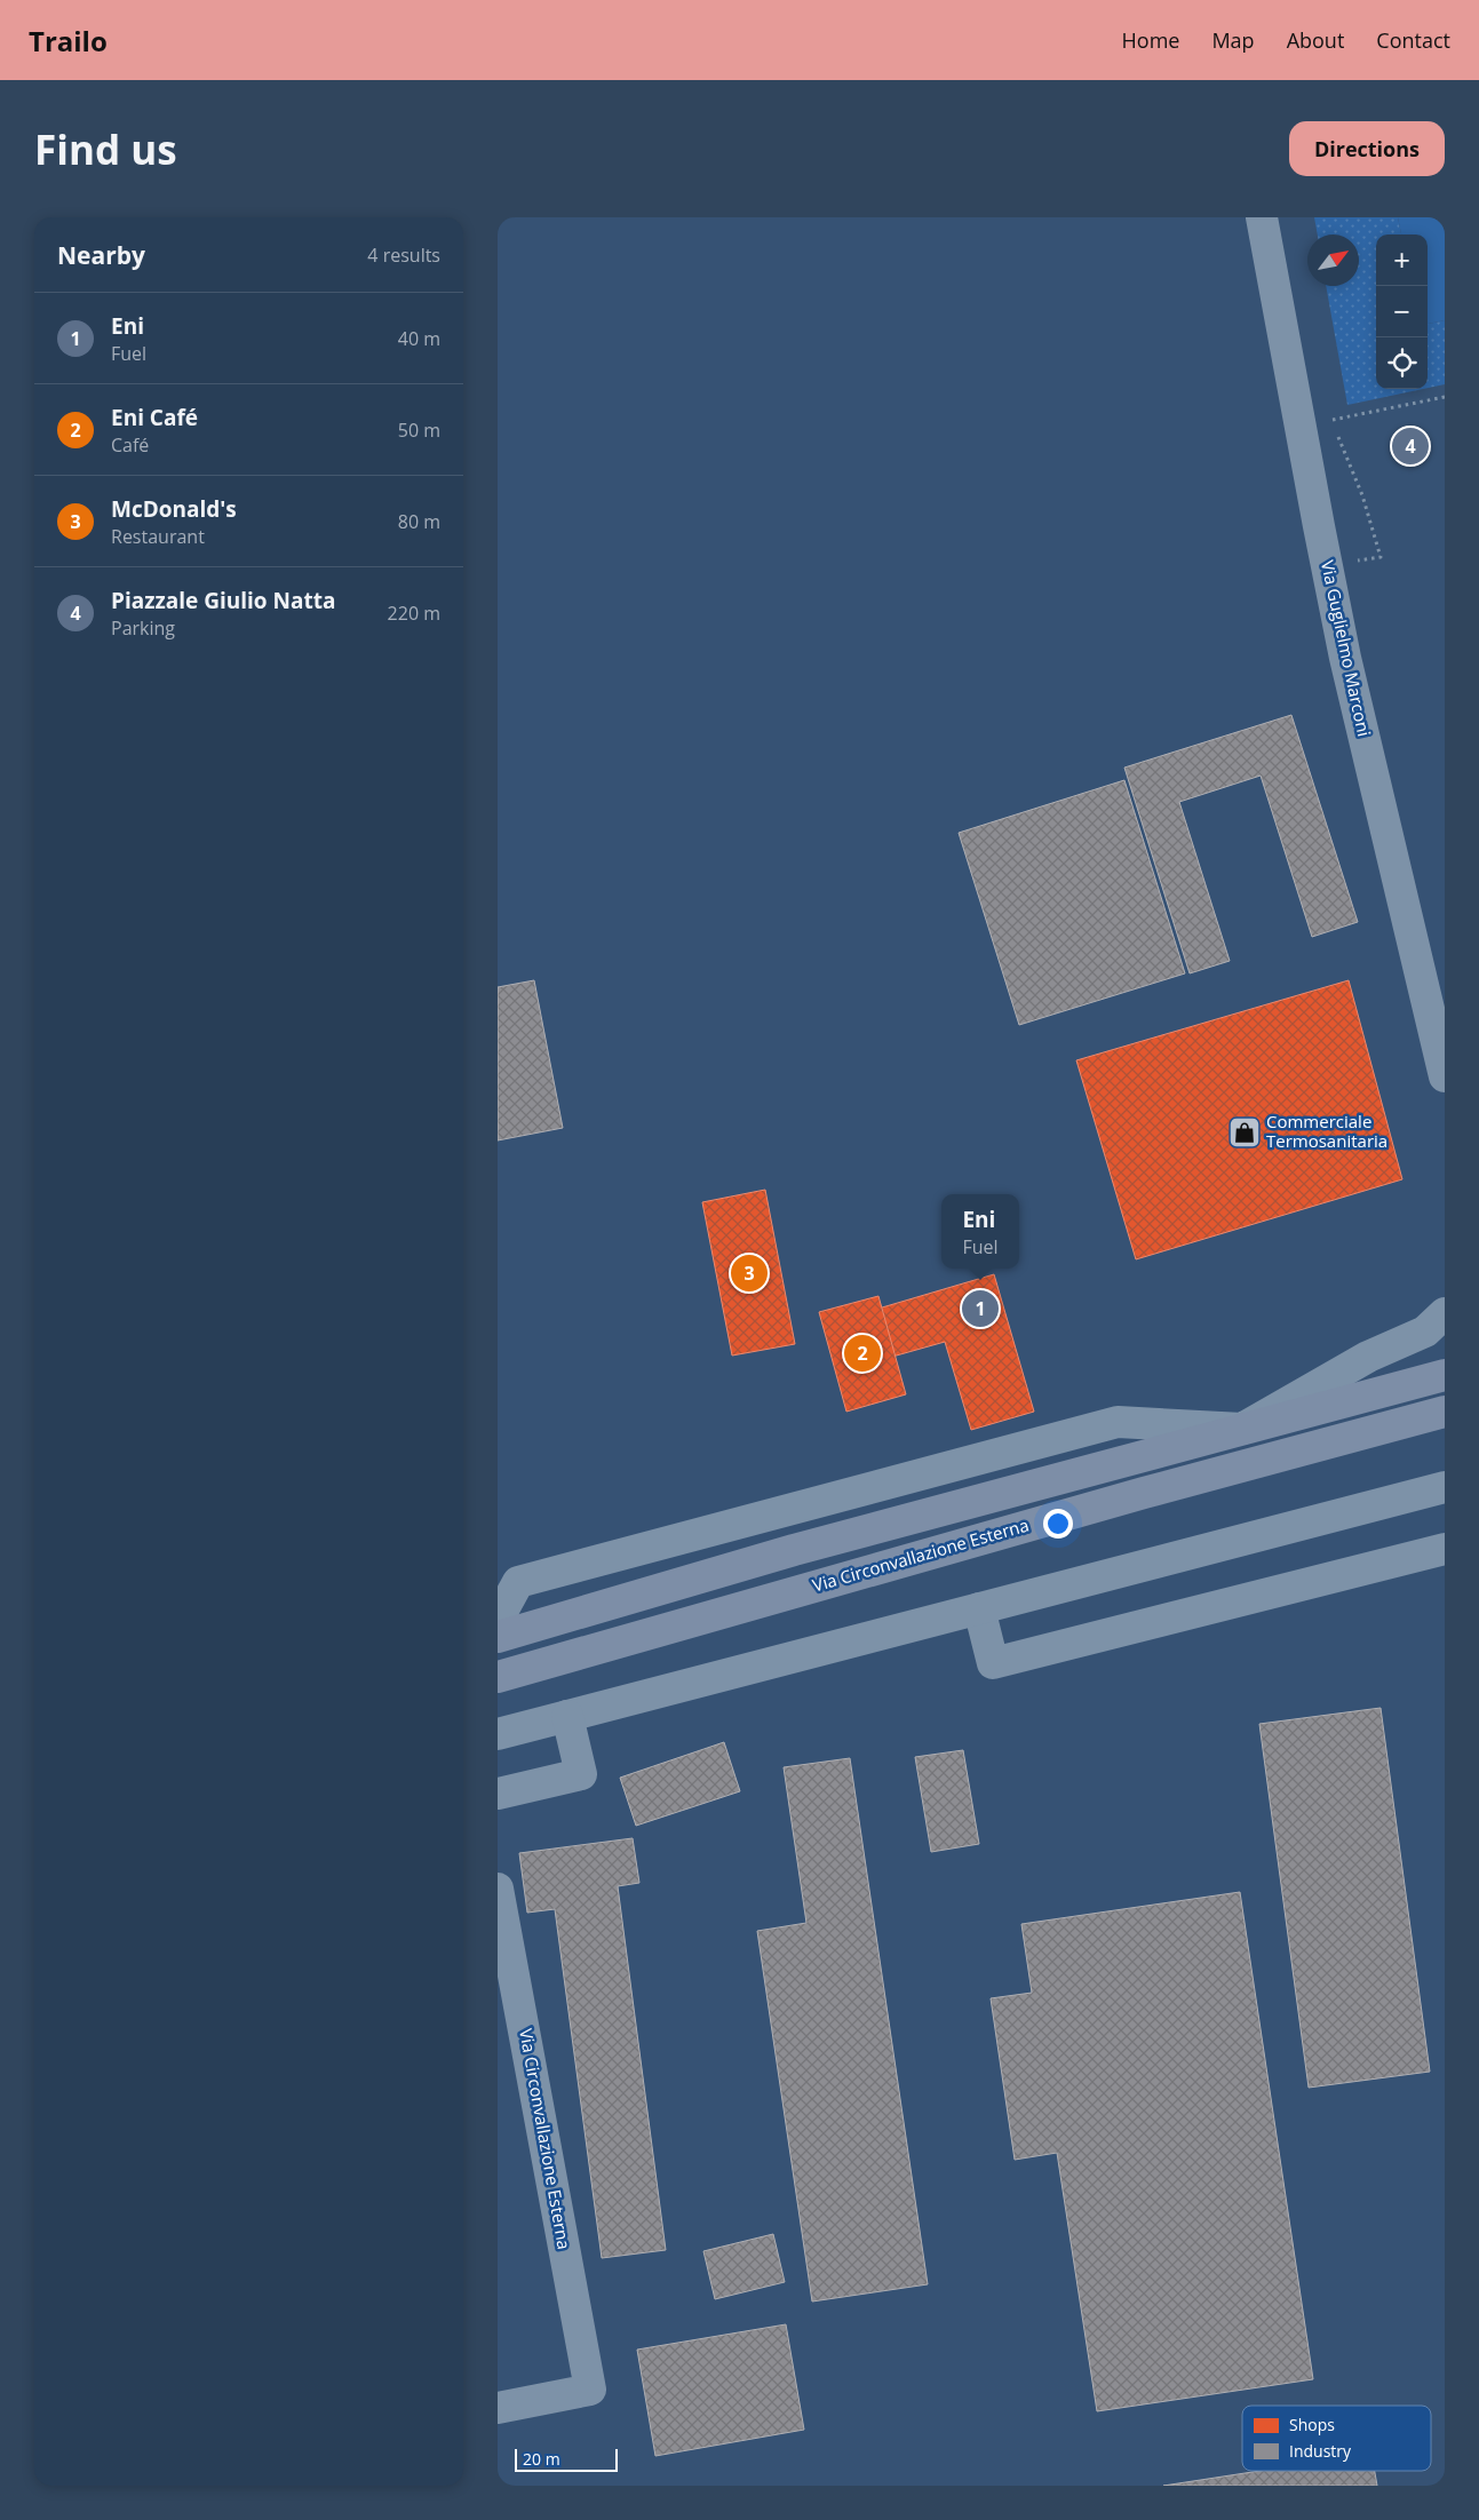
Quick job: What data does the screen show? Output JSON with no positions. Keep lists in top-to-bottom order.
{
  "streets": {
    "main road": ["Via Circonvallazione Esterna"],
    "street": ["Via Guglielmo Marconi"]
  },
  "places": {
    "shop": ["Commerciale Termosanitaria"]
  },
  "legend": ["Shops", "Industry"],
  "scale_bar": "20 m",
  "north": "top right",
  "page": {
    "header": "Trailo",
    "nav": [
      "Home",
      "Map",
      "About",
      "Contact"
    ],
    "buttons": "Directions",
    "title": "Find us",
    "heading": ["Nearby", "4 results"],
    "map_buttons": ["+", "−"],
    "list": [
      {
        "mark": "1",
        "name": "Eni",
        "note": "Fuel",
        "value": "40 m"
      },
      {
        "mark": "2",
        "name": "Eni Café",
        "note": "Café",
        "value": "50 m"
      },
      {
        "mark": "3",
        "name": "McDonald's",
        "note": "Restaurant",
        "value": "80 m"
      },
      {
        "mark": "4",
        "name": "Piazzale Giulio Natta",
        "note": "Parking",
        "value": "220 m"
      }
    ],
    "pins": [
      "4",
      "3",
      "1",
      "2"
    ],
    "popup": ["Eni", "Fuel"],
    "scale": "20 m"
  }
}
